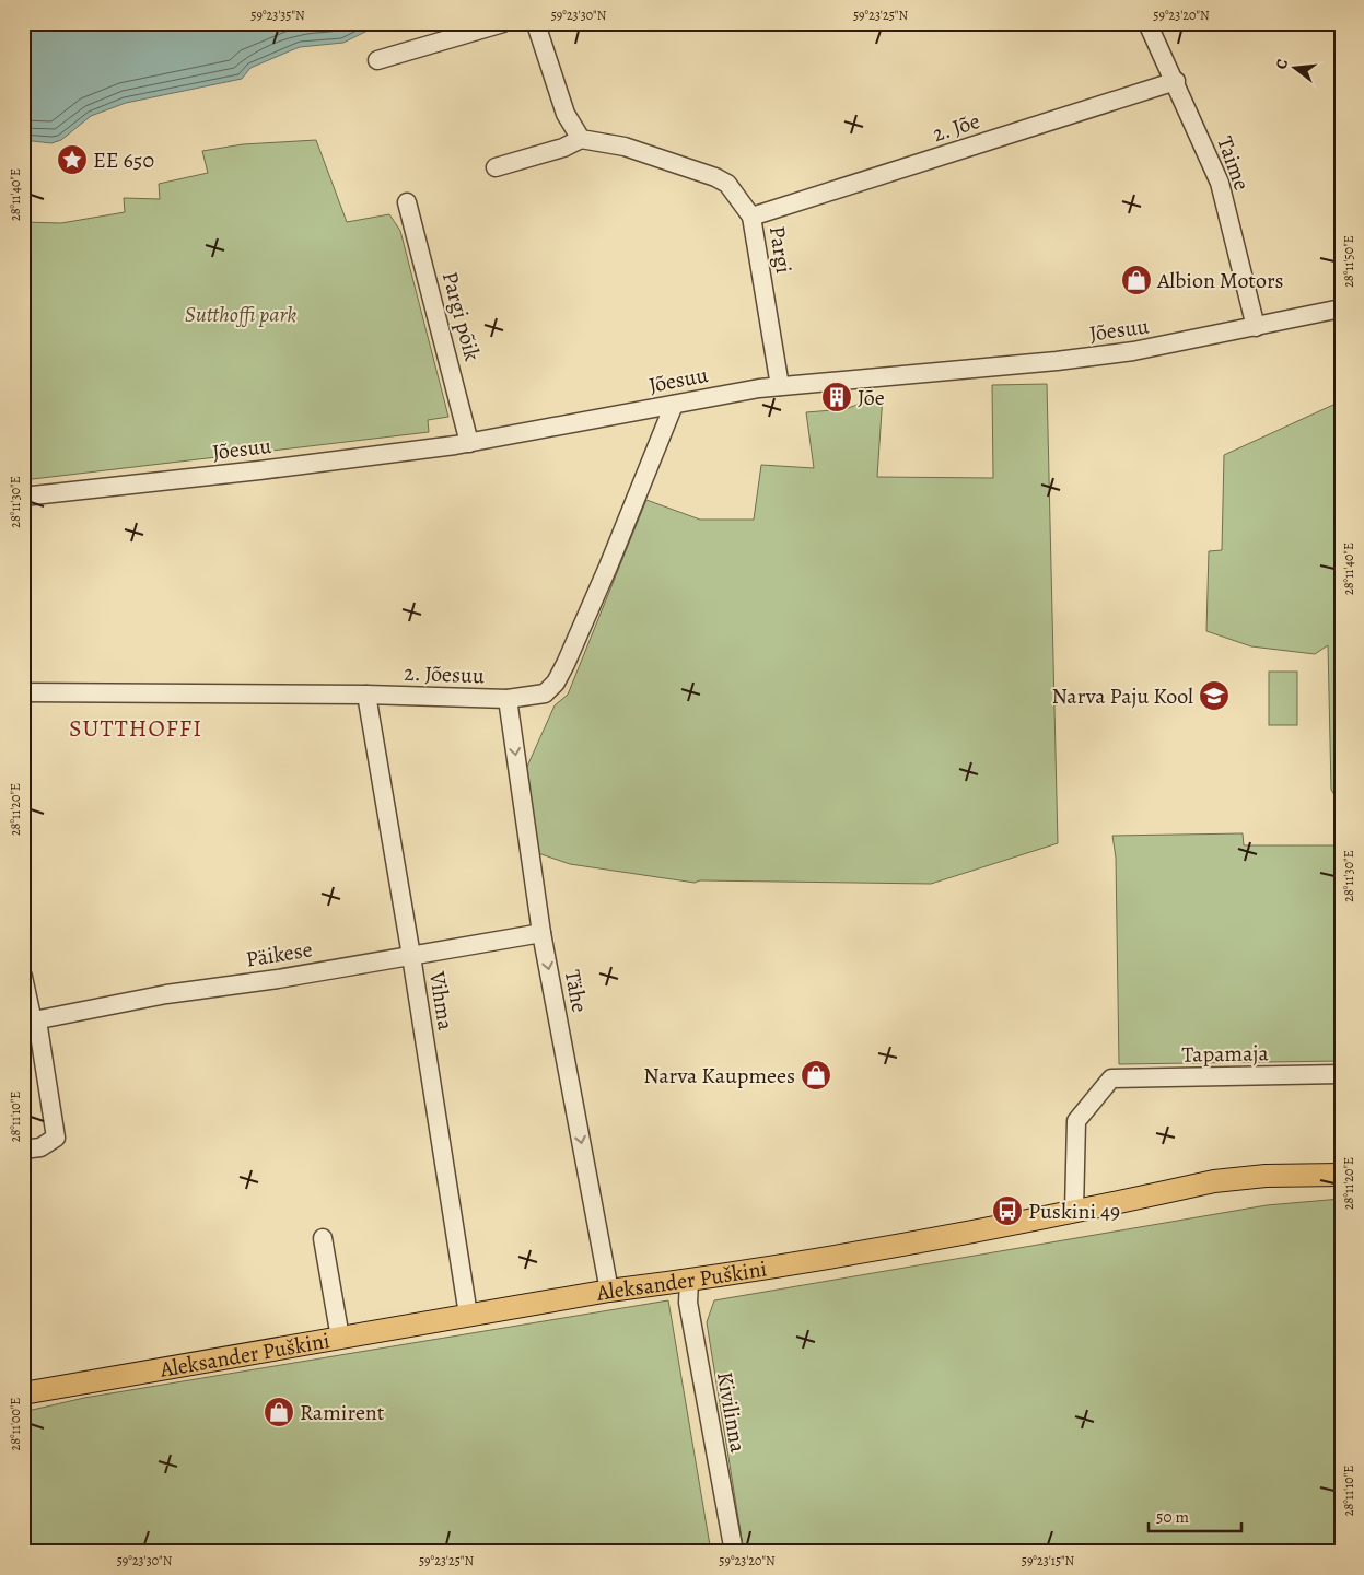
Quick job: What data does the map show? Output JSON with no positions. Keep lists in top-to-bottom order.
{
  "streets": {
    "main road": ["Aleksander Puškini"],
    "street": [
      "2. Jõe",
      "Taime",
      "Pargi",
      "Pargi põik",
      "Jõesuu",
      "2. Jõesuu",
      "Päikese",
      "Tähe",
      "Vihma",
      "Tapamaja",
      "Kivilinna"
    ]
  },
  "crossings": [
    ["2. Jõe", "Taime"],
    ["2. Jõe", "Pargi"],
    ["Taime", "Jõesuu"],
    ["Pargi", "Jõesuu"],
    ["Pargi põik", "Jõesuu"],
    ["Jõesuu", "2. Jõesuu"],
    ["2. Jõesuu", "Tähe"],
    ["2. Jõesuu", "Vihma"],
    ["Päikese", "Tähe"],
    ["Päikese", "Vihma"],
    ["Tähe", "Aleksander Puškini"],
    ["Vihma", "Aleksander Puškini"],
    ["Tapamaja", "Aleksander Puškini"],
    ["Aleksander Puškini", "Kivilinna"]
  ],
  "one_way": ["Tähe"],
  "districts": ["SUTTHOFFI"],
  "parks": ["Sutthoffi park"],
  "places": {
    "place": ["EE 650"],
    "shop": ["Albion Motors", "Narva Kaupmees", "Ramirent"],
    "building": ["Jõe"],
    "school or university": ["Narva Paju Kool"],
    "bus stop": ["Puskini 49"]
  },
  "scale_bar": "50 m",
  "north": "left",
  "coordinates": [
    "59°23'35\"N",
    "59°23'30\"N",
    "59°23'25\"N",
    "59°23'20\"N",
    "28°11'40\"E",
    "28°11'50\"E",
    "28°11'30\"E",
    "28°11'20\"E",
    "28°11'10\"E",
    "28°11'00\"E",
    "59°23'15\"N"
  ]
}
